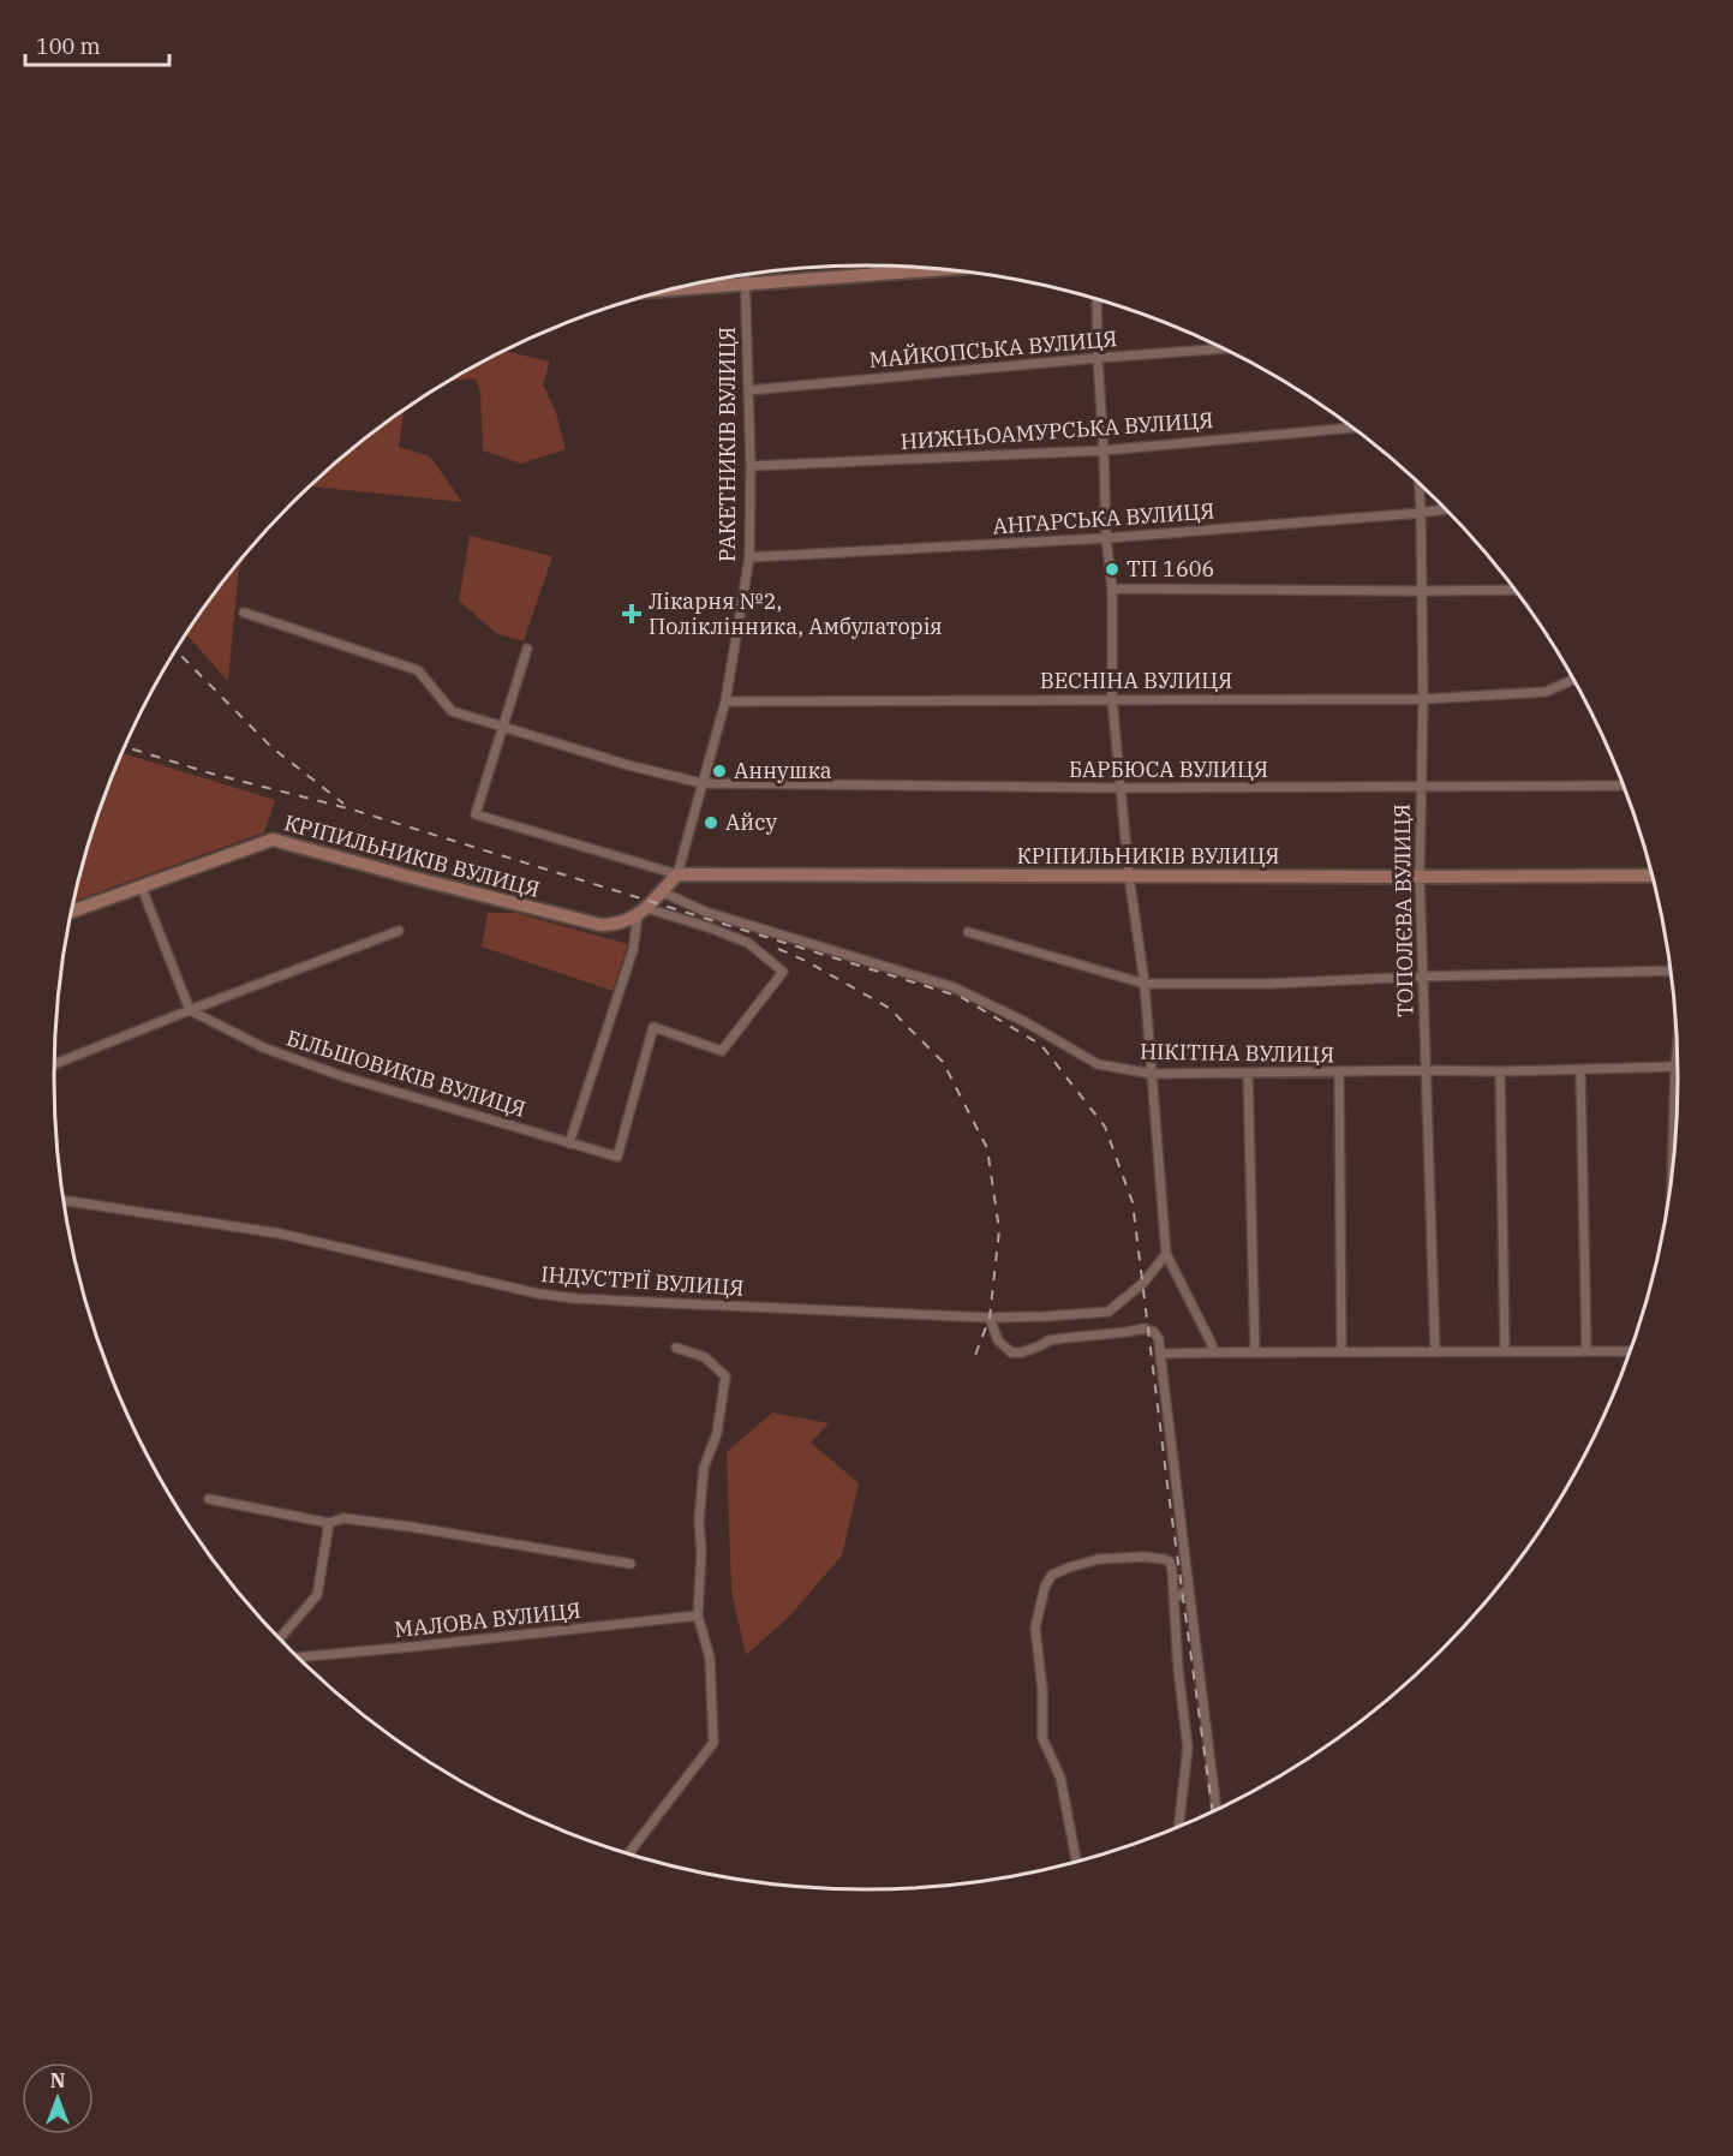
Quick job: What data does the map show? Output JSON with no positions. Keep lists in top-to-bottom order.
{
  "streets": {
    "street": [
      "МАЙКОПСЬКА ВУЛИЦЯ",
      "НИЖНЬОАМУРСЬКА ВУЛИЦЯ",
      "РАКЕТНИКІВ ВУЛИЦЯ",
      "АНГАРСЬКА ВУЛИЦЯ",
      "ВЕСНІНА ВУЛИЦЯ",
      "БАРБЮСА ВУЛИЦЯ",
      "КРІПИЛЬНИКІВ ВУЛИЦЯ",
      "ТОПОЛЄВА ВУЛИЦЯ",
      "НІКІТІНА ВУЛИЦЯ",
      "БІЛЬШОВИКІВ ВУЛИЦЯ",
      "ІНДУСТРІЇ ВУЛИЦЯ",
      "МАЛОВА ВУЛИЦЯ"
    ]
  },
  "crossings": [
    ["МАЙКОПСЬКА ВУЛИЦЯ", "РАКЕТНИКІВ ВУЛИЦЯ"],
    ["НИЖНЬОАМУРСЬКА ВУЛИЦЯ", "РАКЕТНИКІВ ВУЛИЦЯ"],
    ["РАКЕТНИКІВ ВУЛИЦЯ", "АНГАРСЬКА ВУЛИЦЯ"],
    ["РАКЕТНИКІВ ВУЛИЦЯ", "ВЕСНІНА ВУЛИЦЯ"],
    ["РАКЕТНИКІВ ВУЛИЦЯ", "БАРБЮСА ВУЛИЦЯ"],
    ["РАКЕТНИКІВ ВУЛИЦЯ", "КРІПИЛЬНИКІВ ВУЛИЦЯ"],
    ["АНГАРСЬКА ВУЛИЦЯ", "ТОПОЛЄВА ВУЛИЦЯ"],
    ["ВЕСНІНА ВУЛИЦЯ", "ТОПОЛЄВА ВУЛИЦЯ"],
    ["БАРБЮСА ВУЛИЦЯ", "ТОПОЛЄВА ВУЛИЦЯ"],
    ["КРІПИЛЬНИКІВ ВУЛИЦЯ", "ТОПОЛЄВА ВУЛИЦЯ"],
    ["КРІПИЛЬНИКІВ ВУЛИЦЯ", "БІЛЬШОВИКІВ ВУЛИЦЯ"],
    ["ТОПОЛЄВА ВУЛИЦЯ", "НІКІТІНА ВУЛИЦЯ"]
  ],
  "places": {
    "other": ["ТП 1606", "Аннушка", "Айсу"],
    "health": ["Лікарня №2, Поліклінника, Амбулаторія"]
  },
  "scale_bar": "100 m",
  "north": "top"
}
